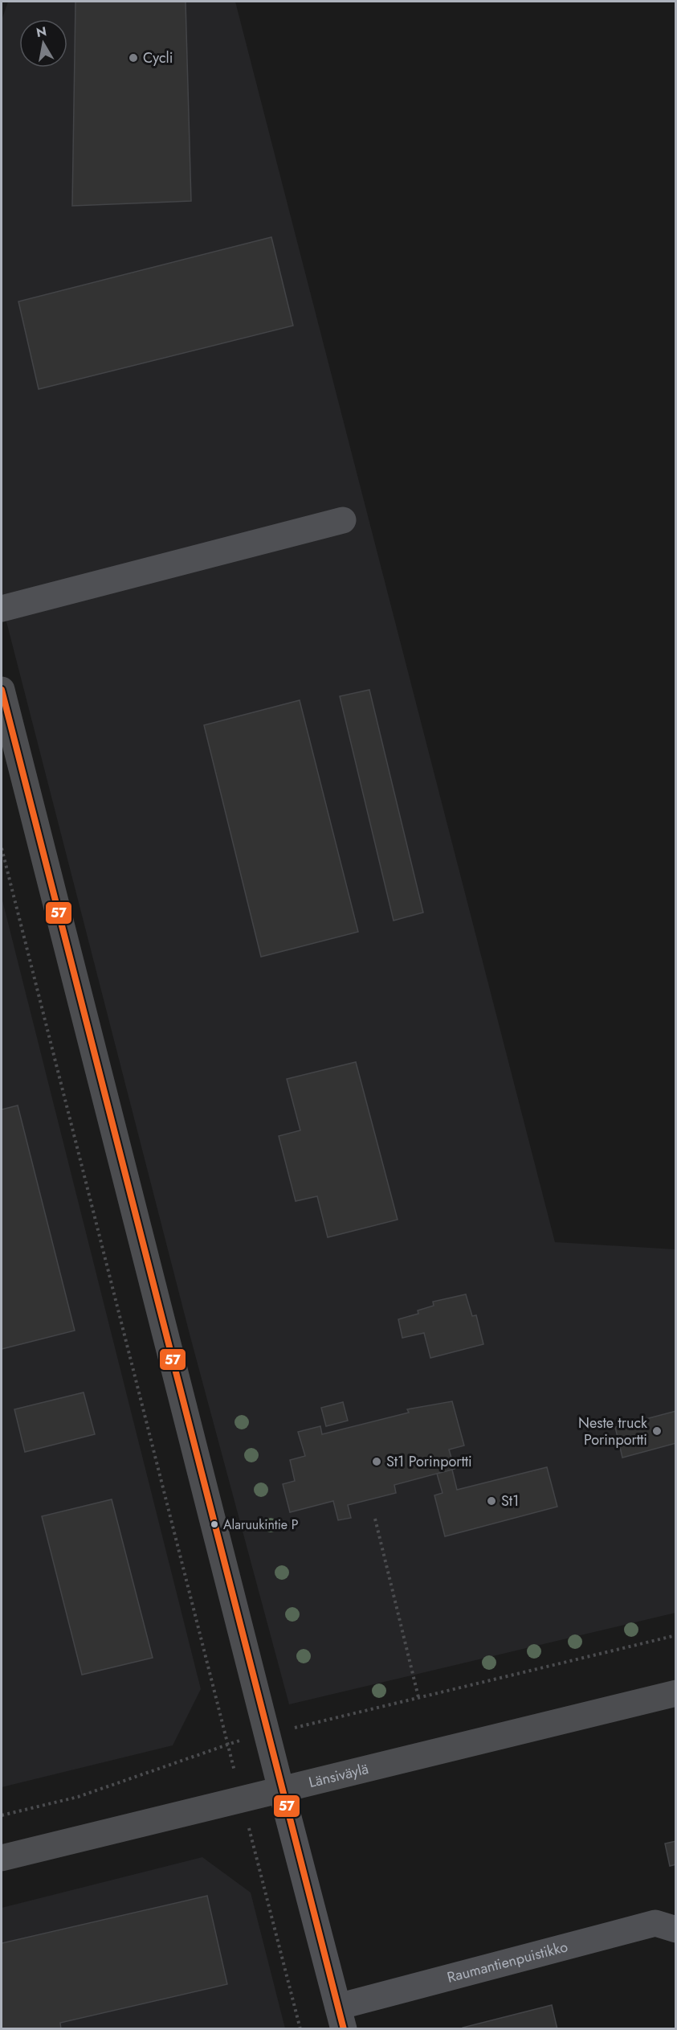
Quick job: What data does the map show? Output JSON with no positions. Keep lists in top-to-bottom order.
{
  "streets": {
    "main road": ["Länsiväylä"],
    "street": ["Raumantienpuistikko"]
  },
  "places": [
    "Cycli",
    "Neste truck Porinportti",
    "St1 Porinportti",
    "St1",
    "Alaruukintie P"
  ],
  "lines": ["transit line 57"],
  "north": "top"
}
